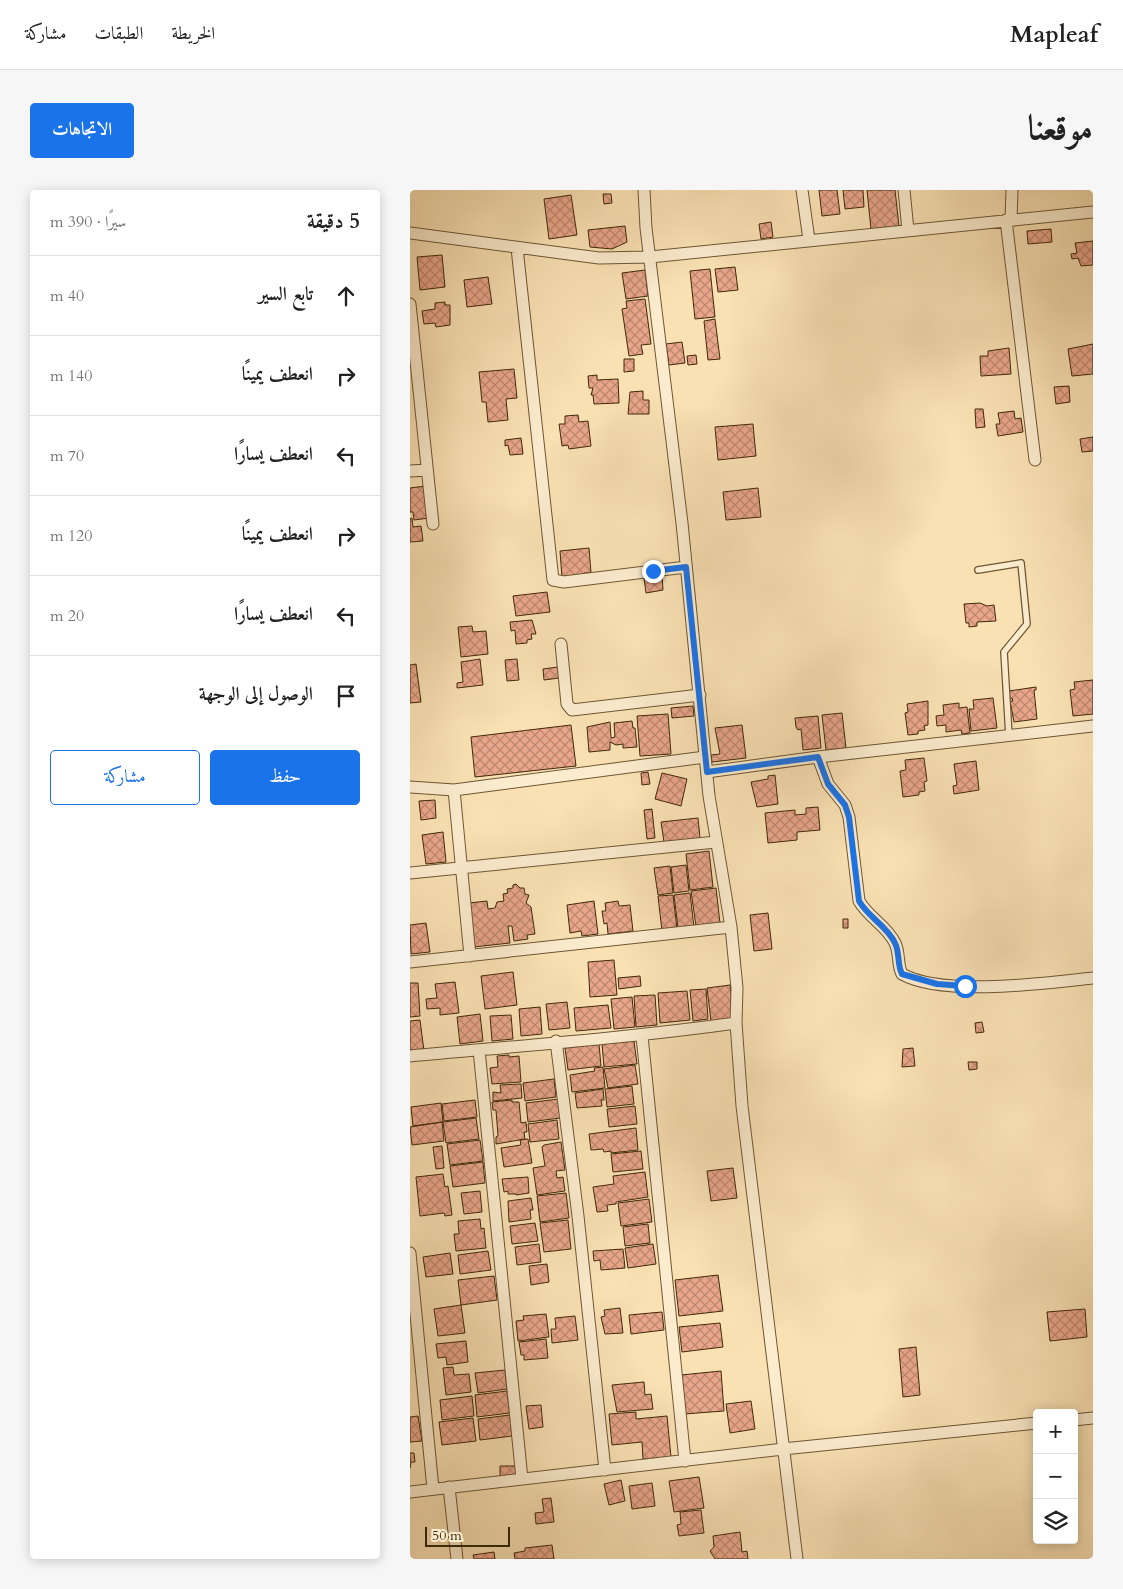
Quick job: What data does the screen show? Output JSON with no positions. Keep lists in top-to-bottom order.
{
  "scale_bar": "50 m",
  "page": {
    "header": "Mapleaf",
    "nav": ["الخريطة", "الطبقات", "مشاركة"],
    "title": "موقعنا",
    "buttons": [
      "الاتجاهات",
      ["حفظ", "مشاركة"]
    ],
    "heading": ["5 دقيقة", "سيرًا · 390 m"],
    "list": [
      ["تابع السير", "40 m"],
      ["انعطف يمينًا", "140 m"],
      ["انعطف يسارًا", "70 m"],
      ["انعطف يمينًا", "120 m"],
      ["انعطف يسارًا", "20 m"],
      "الوصول إلى الوجهة"
    ],
    "map_buttons": ["+", "−"],
    "scale": "50 m"
  }
}
